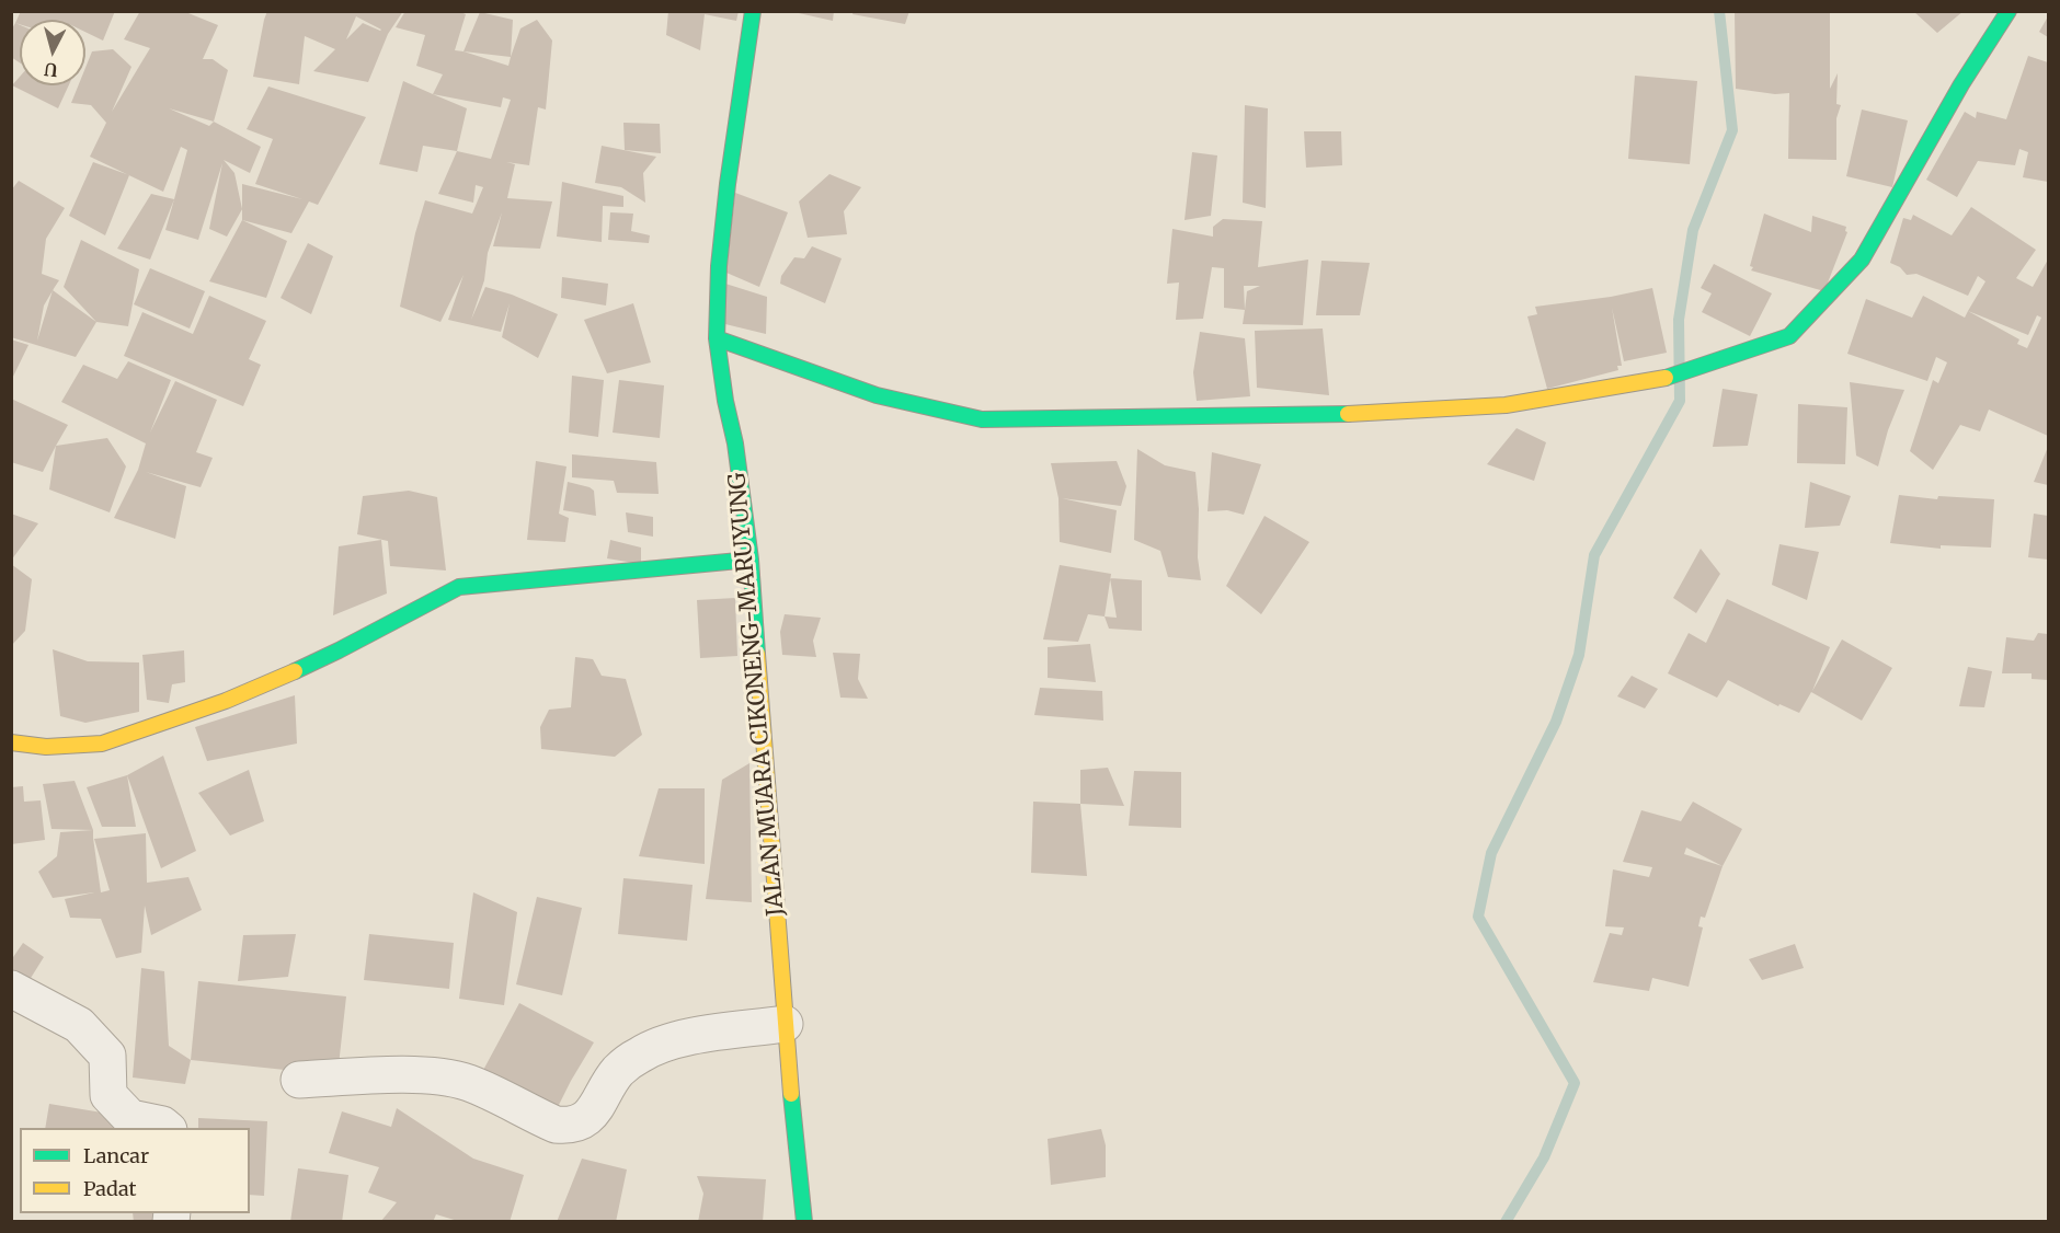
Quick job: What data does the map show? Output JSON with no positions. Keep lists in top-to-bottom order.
{
  "streets": {
    "street": ["JALAN MUARA CIKONENG-MARUYUNG"]
  },
  "legend": ["Lancar", "Padat"],
  "north": "bottom"
}
